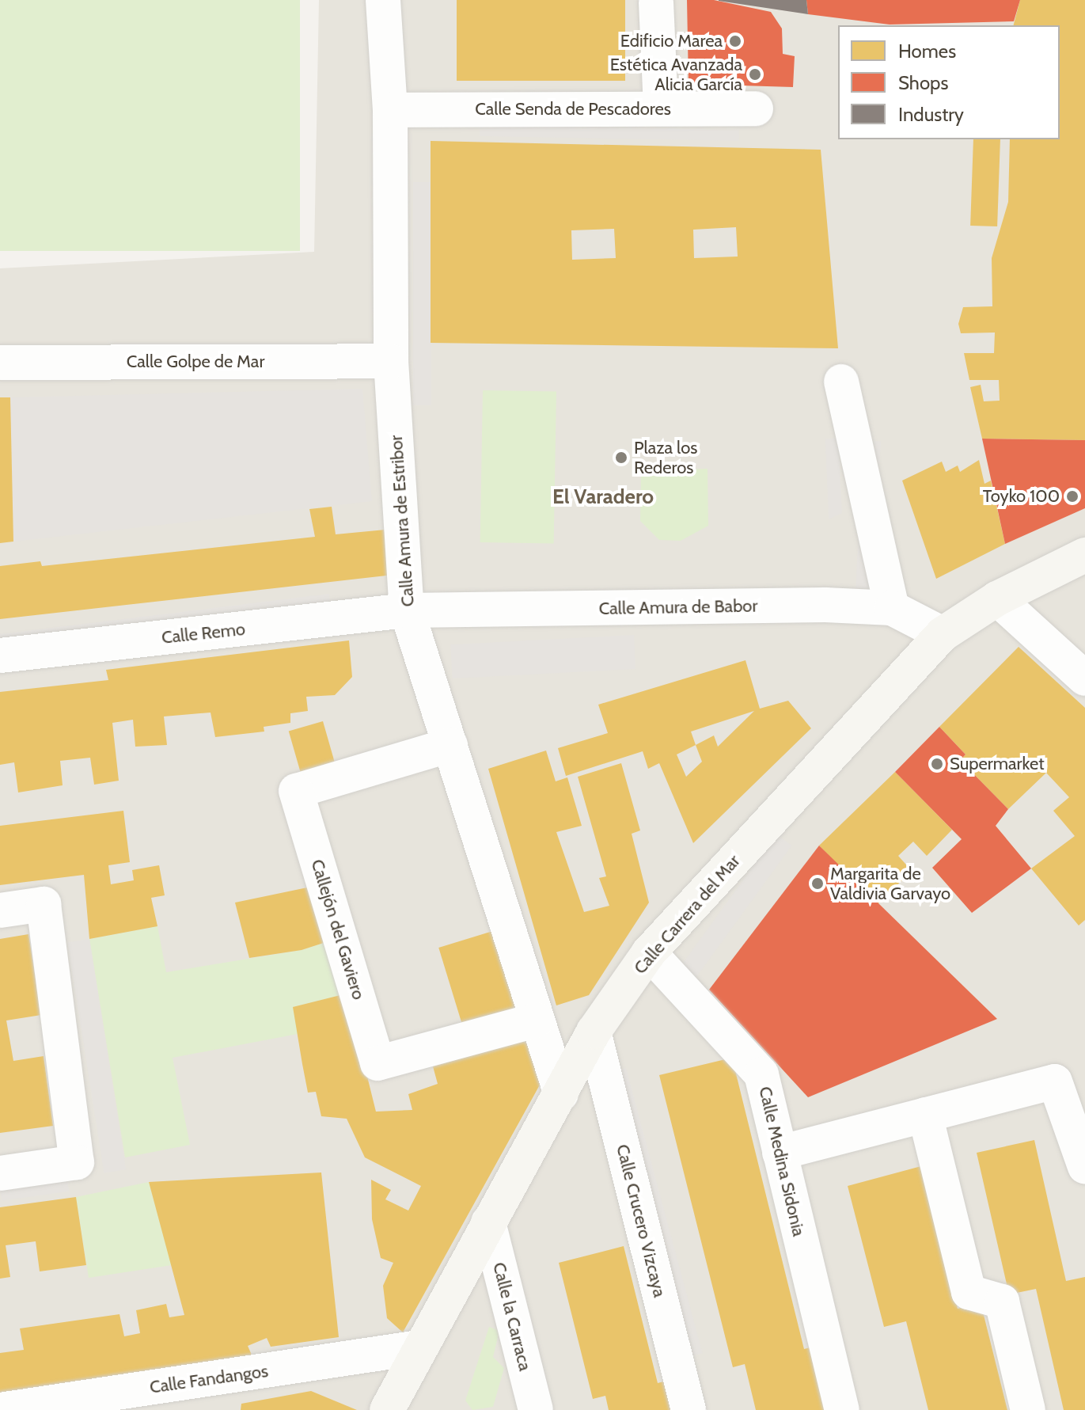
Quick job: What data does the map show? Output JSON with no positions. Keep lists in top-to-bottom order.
{
  "streets": {
    "street": [
      "Calle Senda de Pescadores",
      "Calle Golpe de Mar",
      "Calle Amura de Estribor",
      "Calle Amura de Babor",
      "Calle Remo",
      "Calle Carrera del Mar",
      "Callejón del Gaviero",
      "Calle Medina Sidonia",
      "Calle Crucero Vizcaya",
      "Calle la Carraca",
      "Calle Fandangos"
    ]
  },
  "crossings": [
    ["Calle Senda de Pescadores", "Calle Amura de Estribor"],
    ["Calle Golpe de Mar", "Calle Amura de Estribor"],
    ["Calle Amura de Estribor", "Calle Amura de Babor"],
    ["Calle Amura de Estribor", "Calle Remo"],
    ["Calle Amura de Estribor", "Calle Carrera del Mar"],
    ["Calle Amura de Estribor", "Callejón del Gaviero"],
    ["Calle Amura de Babor", "Calle Remo"],
    ["Calle Amura de Babor", "Calle Carrera del Mar"],
    ["Calle Carrera del Mar", "Calle Medina Sidonia"],
    ["Calle Carrera del Mar", "Calle Crucero Vizcaya"],
    ["Calle Carrera del Mar", "Calle la Carraca"],
    ["Calle Carrera del Mar", "Calle Fandangos"]
  ],
  "districts": ["El Varadero"],
  "places": [
    "Edificio Marea",
    "Estética Avanzada Alicia García",
    "Plaza los Rederos",
    "Toyko 100",
    "Supermarket",
    "Margarita de Valdivia Garvayo"
  ],
  "legend": ["Homes", "Shops", "Industry"]
}
